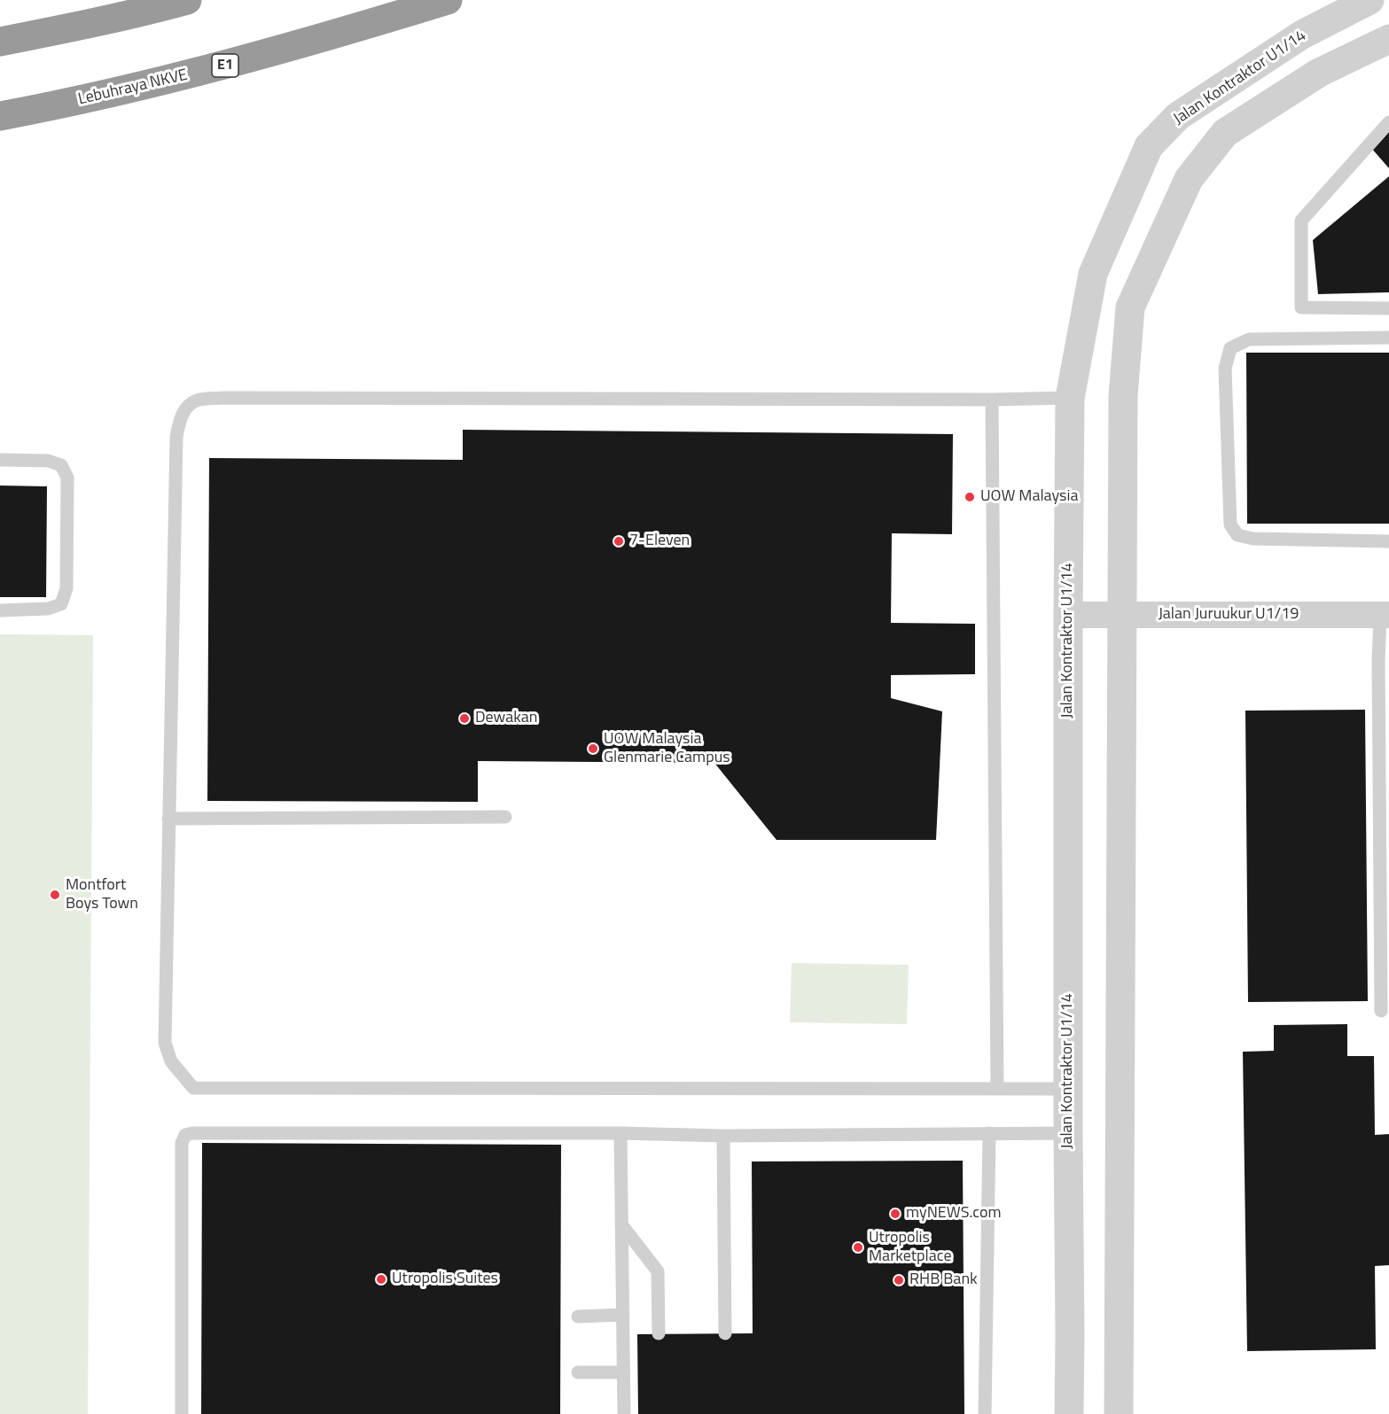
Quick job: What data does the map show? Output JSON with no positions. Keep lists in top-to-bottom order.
{
  "streets": {
    "highway": ["E1", "Lebuhraya NKVE"],
    "street": ["Jalan Kontraktor U1/14", "Jalan Juruukur U1/19"]
  },
  "crossings": [
    ["Jalan Kontraktor U1/14", "Jalan Juruukur U1/19"]
  ],
  "places": [
    "UOW Malaysia",
    "7-Eleven",
    "Dewakan",
    "UOW Malaysia Glenmarie Campus",
    "Montfort Boys Town",
    "myNEWS.com",
    "Utropolis Marketplace",
    "Utropolis Suites",
    "RHB Bank"
  ]
}
